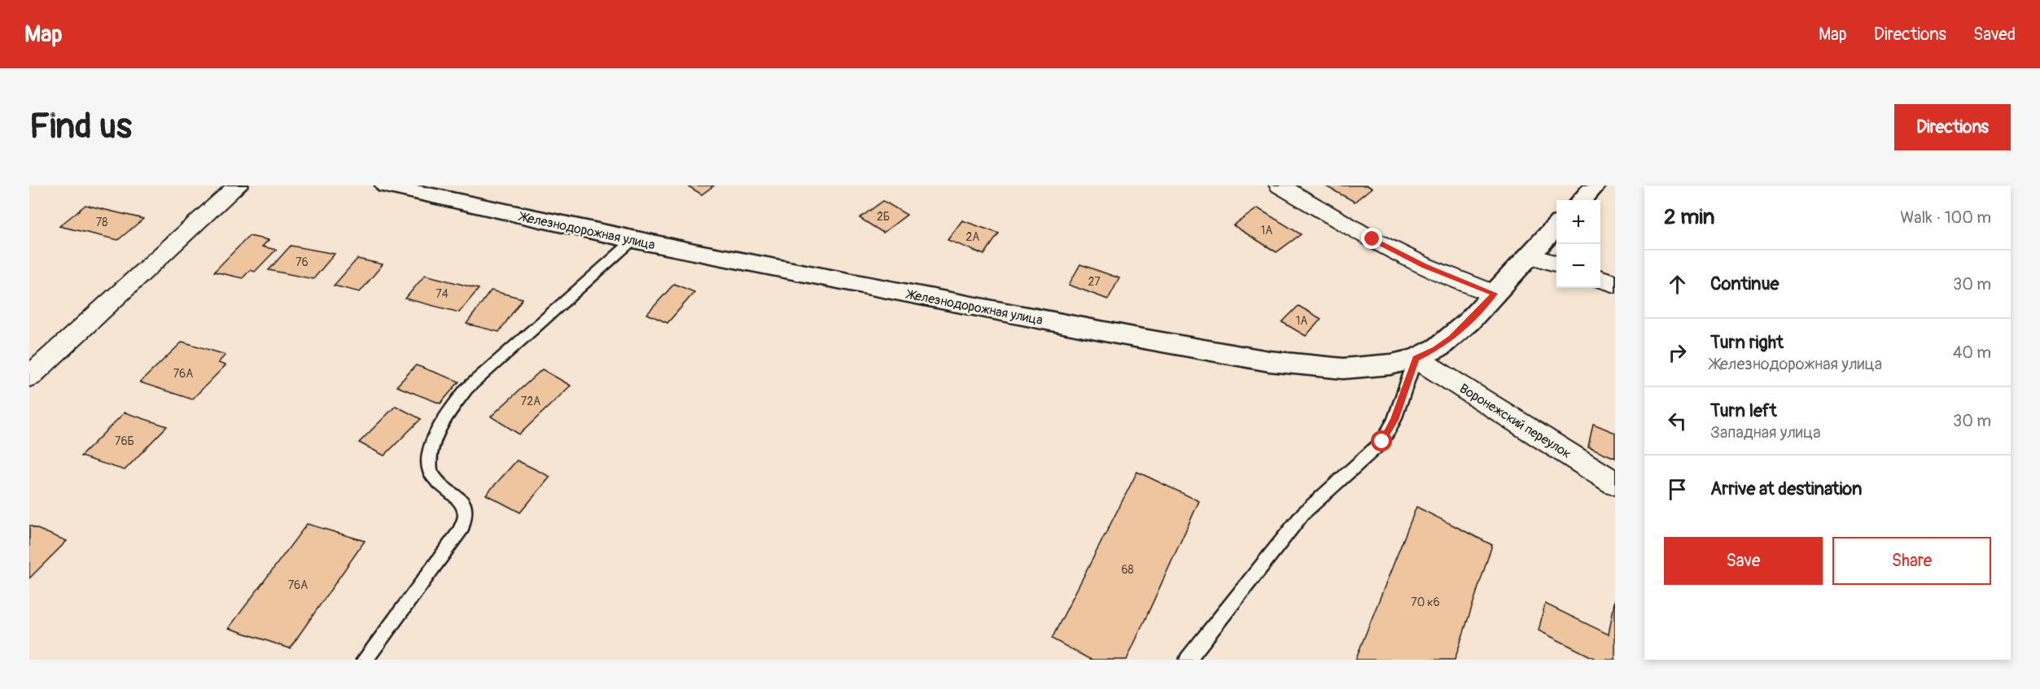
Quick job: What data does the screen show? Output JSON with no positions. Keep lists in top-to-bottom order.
{
  "streets": {
    "main road": ["Железнодорожная улица"],
    "street": ["Воронежский переулок"]
  },
  "crossings": [
    ["Железнодорожная улица", "Воронежский переулок"]
  ],
  "house_numbers": [
    "2Б",
    "78",
    "1А",
    "2А",
    "76",
    "27",
    "74",
    "1А",
    "76А",
    "72А",
    "76Б",
    "68",
    "76А",
    "70 к6"
  ],
  "page": {
    "header": "Map",
    "nav": ["Map", "Directions", "Saved"],
    "buttons": [
      "Directions",
      ["Save", "Share"]
    ],
    "title": "Find us",
    "heading": ["2 min", "Walk · 100 m"],
    "map_buttons": ["+", "−"],
    "list": [
      ["Continue", "30 m"],
      ["Turn right", "Железнодорожная улица", "40 m"],
      ["Turn left", "Западная улица", "30 m"],
      "Arrive at destination"
    ]
  }
}
